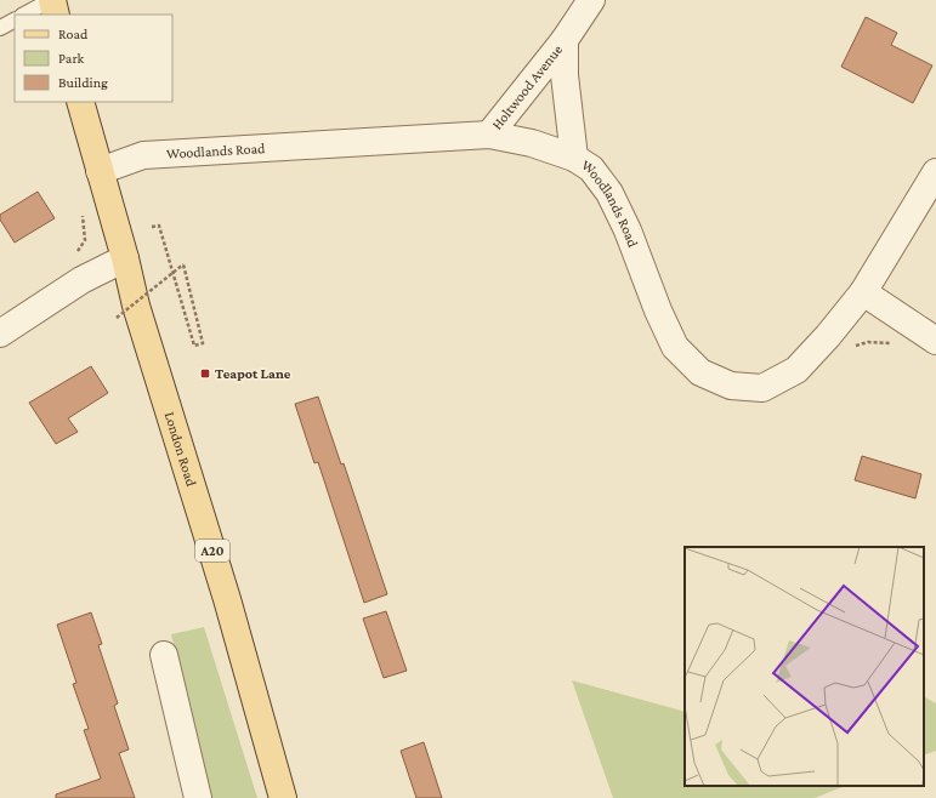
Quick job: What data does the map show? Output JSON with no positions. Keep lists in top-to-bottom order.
{
  "streets": {
    "main road": ["London Road", "A20"],
    "street": ["Holtwood Avenue", "Woodlands Road"]
  },
  "crossings": [
    ["Holtwood Avenue", "Woodlands Road"],
    ["Woodlands Road", "London Road"]
  ],
  "places": {
    "transit": ["Teapot Lane"]
  },
  "legend": ["Road", "Park", "Building"]
}
